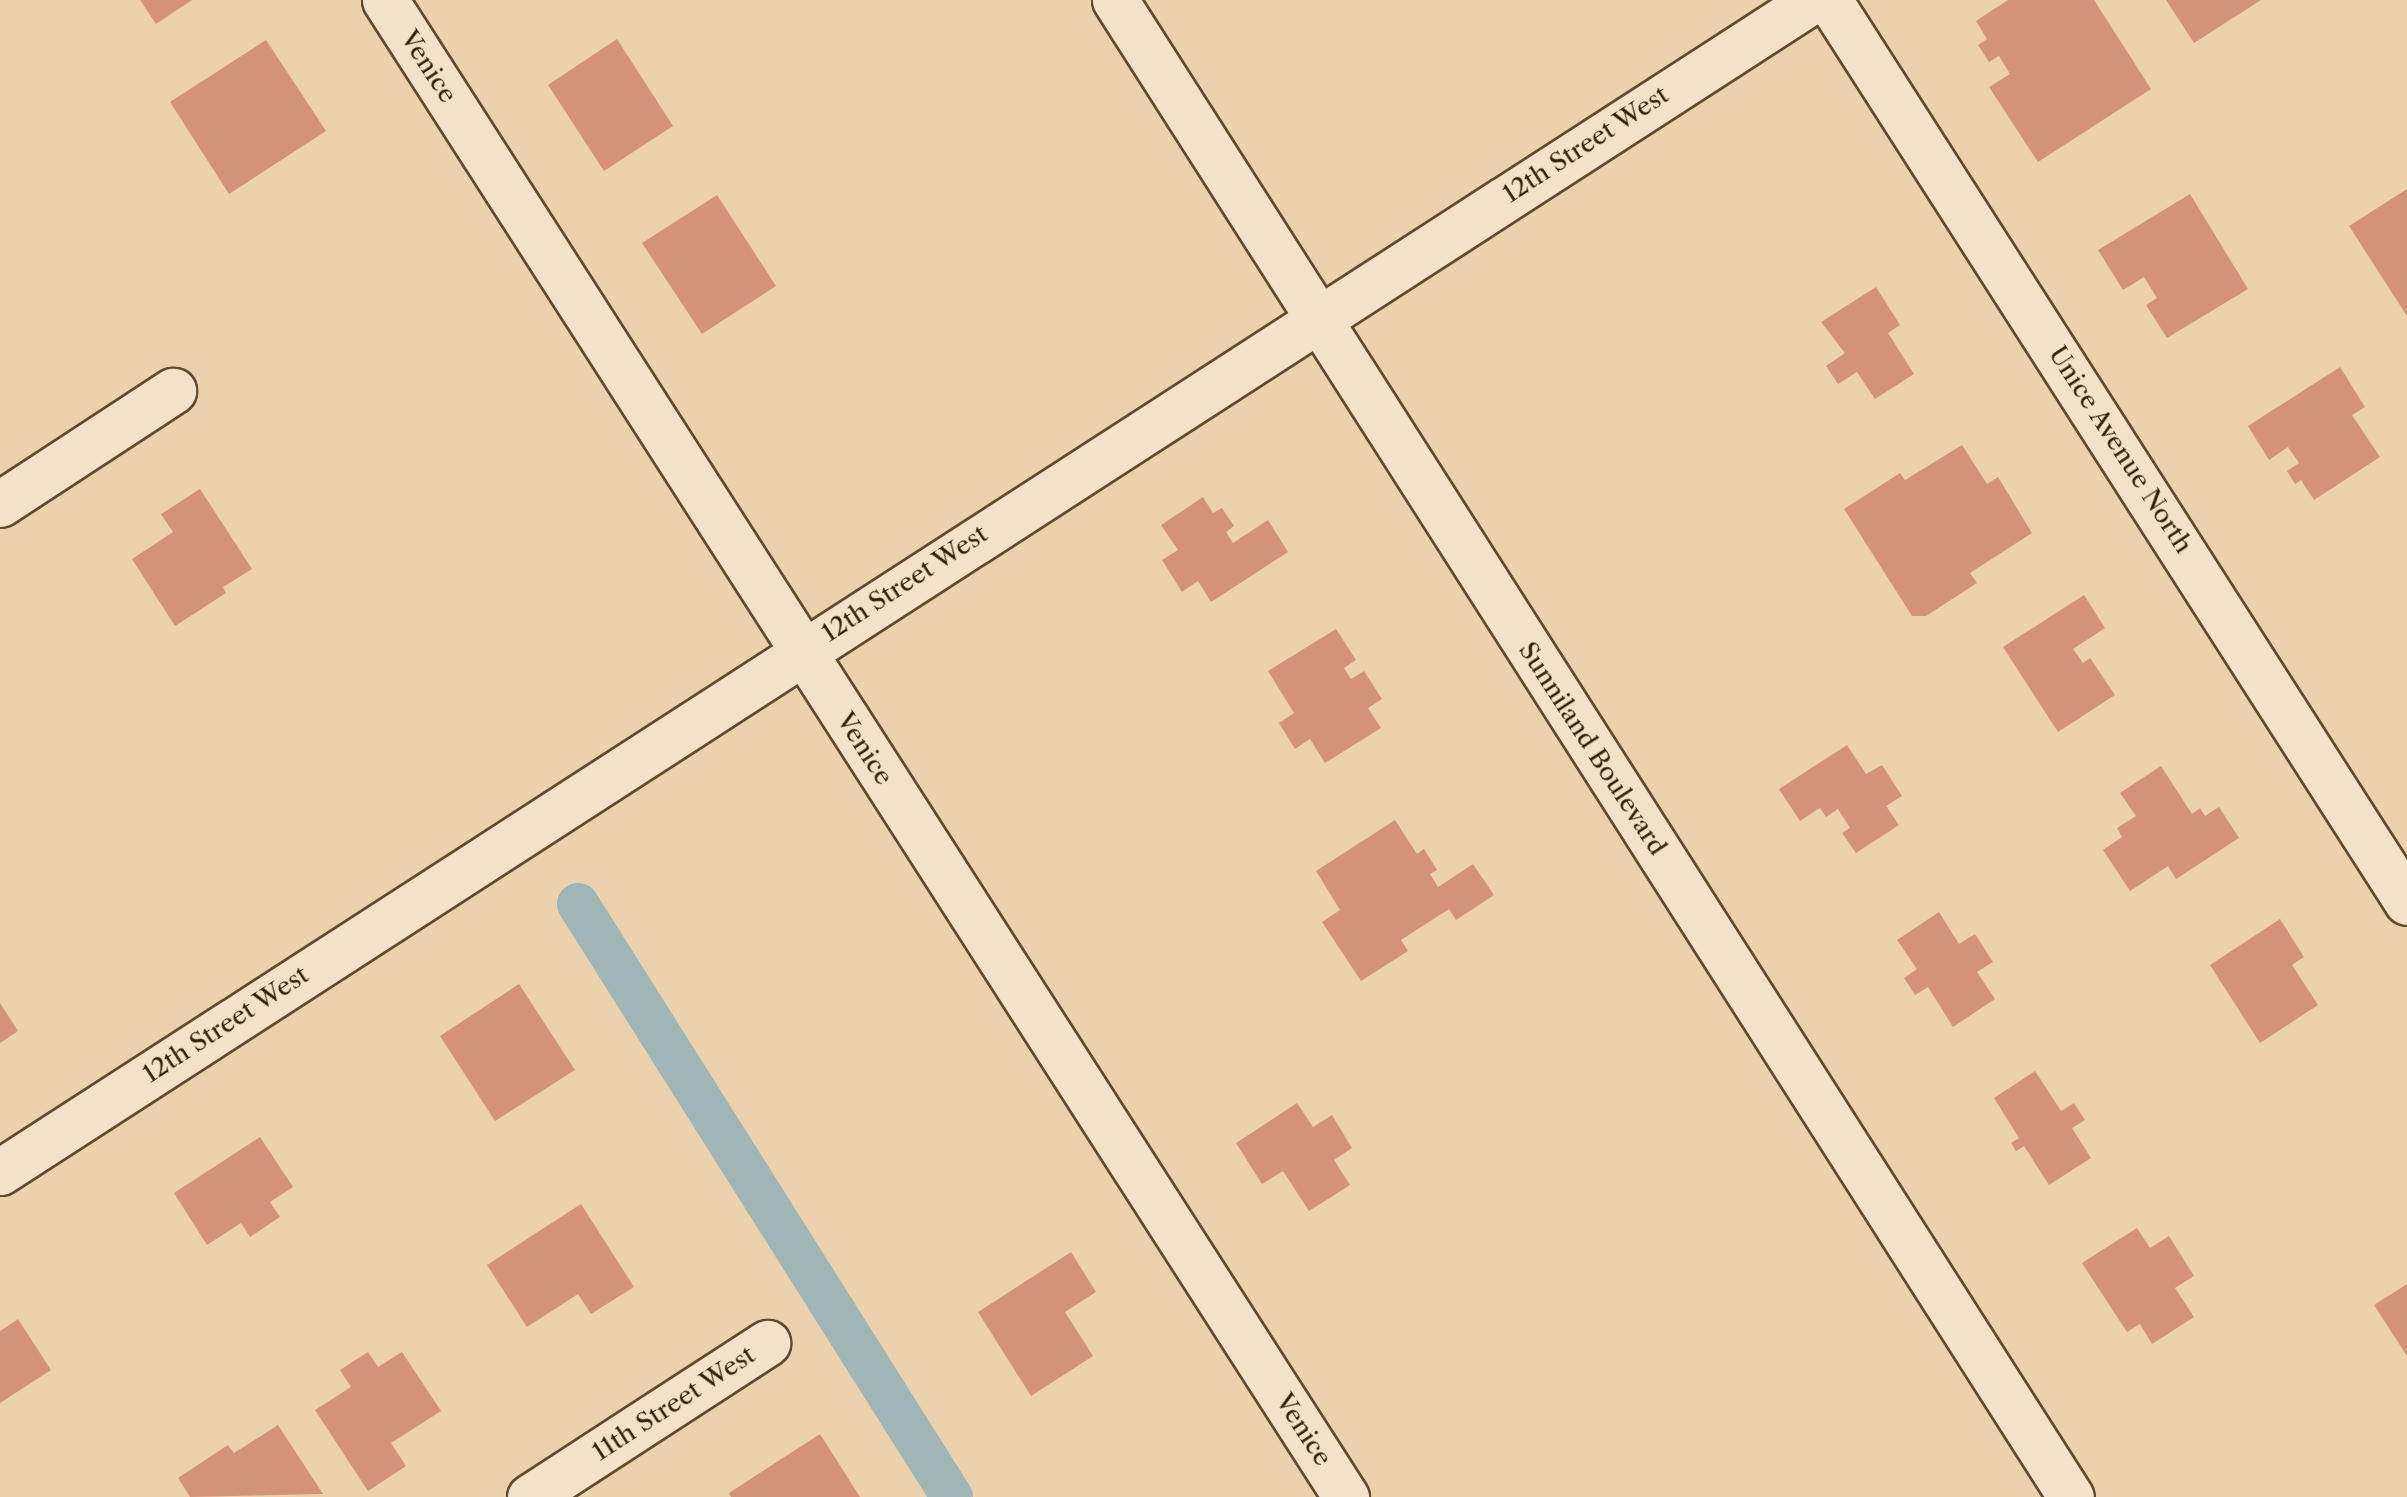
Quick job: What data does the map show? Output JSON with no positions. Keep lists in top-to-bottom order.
{
  "streets": {
    "street": [
      "Venice",
      "12th Street West",
      "Unice Avenue North",
      "Sunniland Boulevard",
      "11th Street West"
    ]
  },
  "crossings": [
    ["Venice", "12th Street West"],
    ["12th Street West", "Sunniland Boulevard"]
  ]
}
